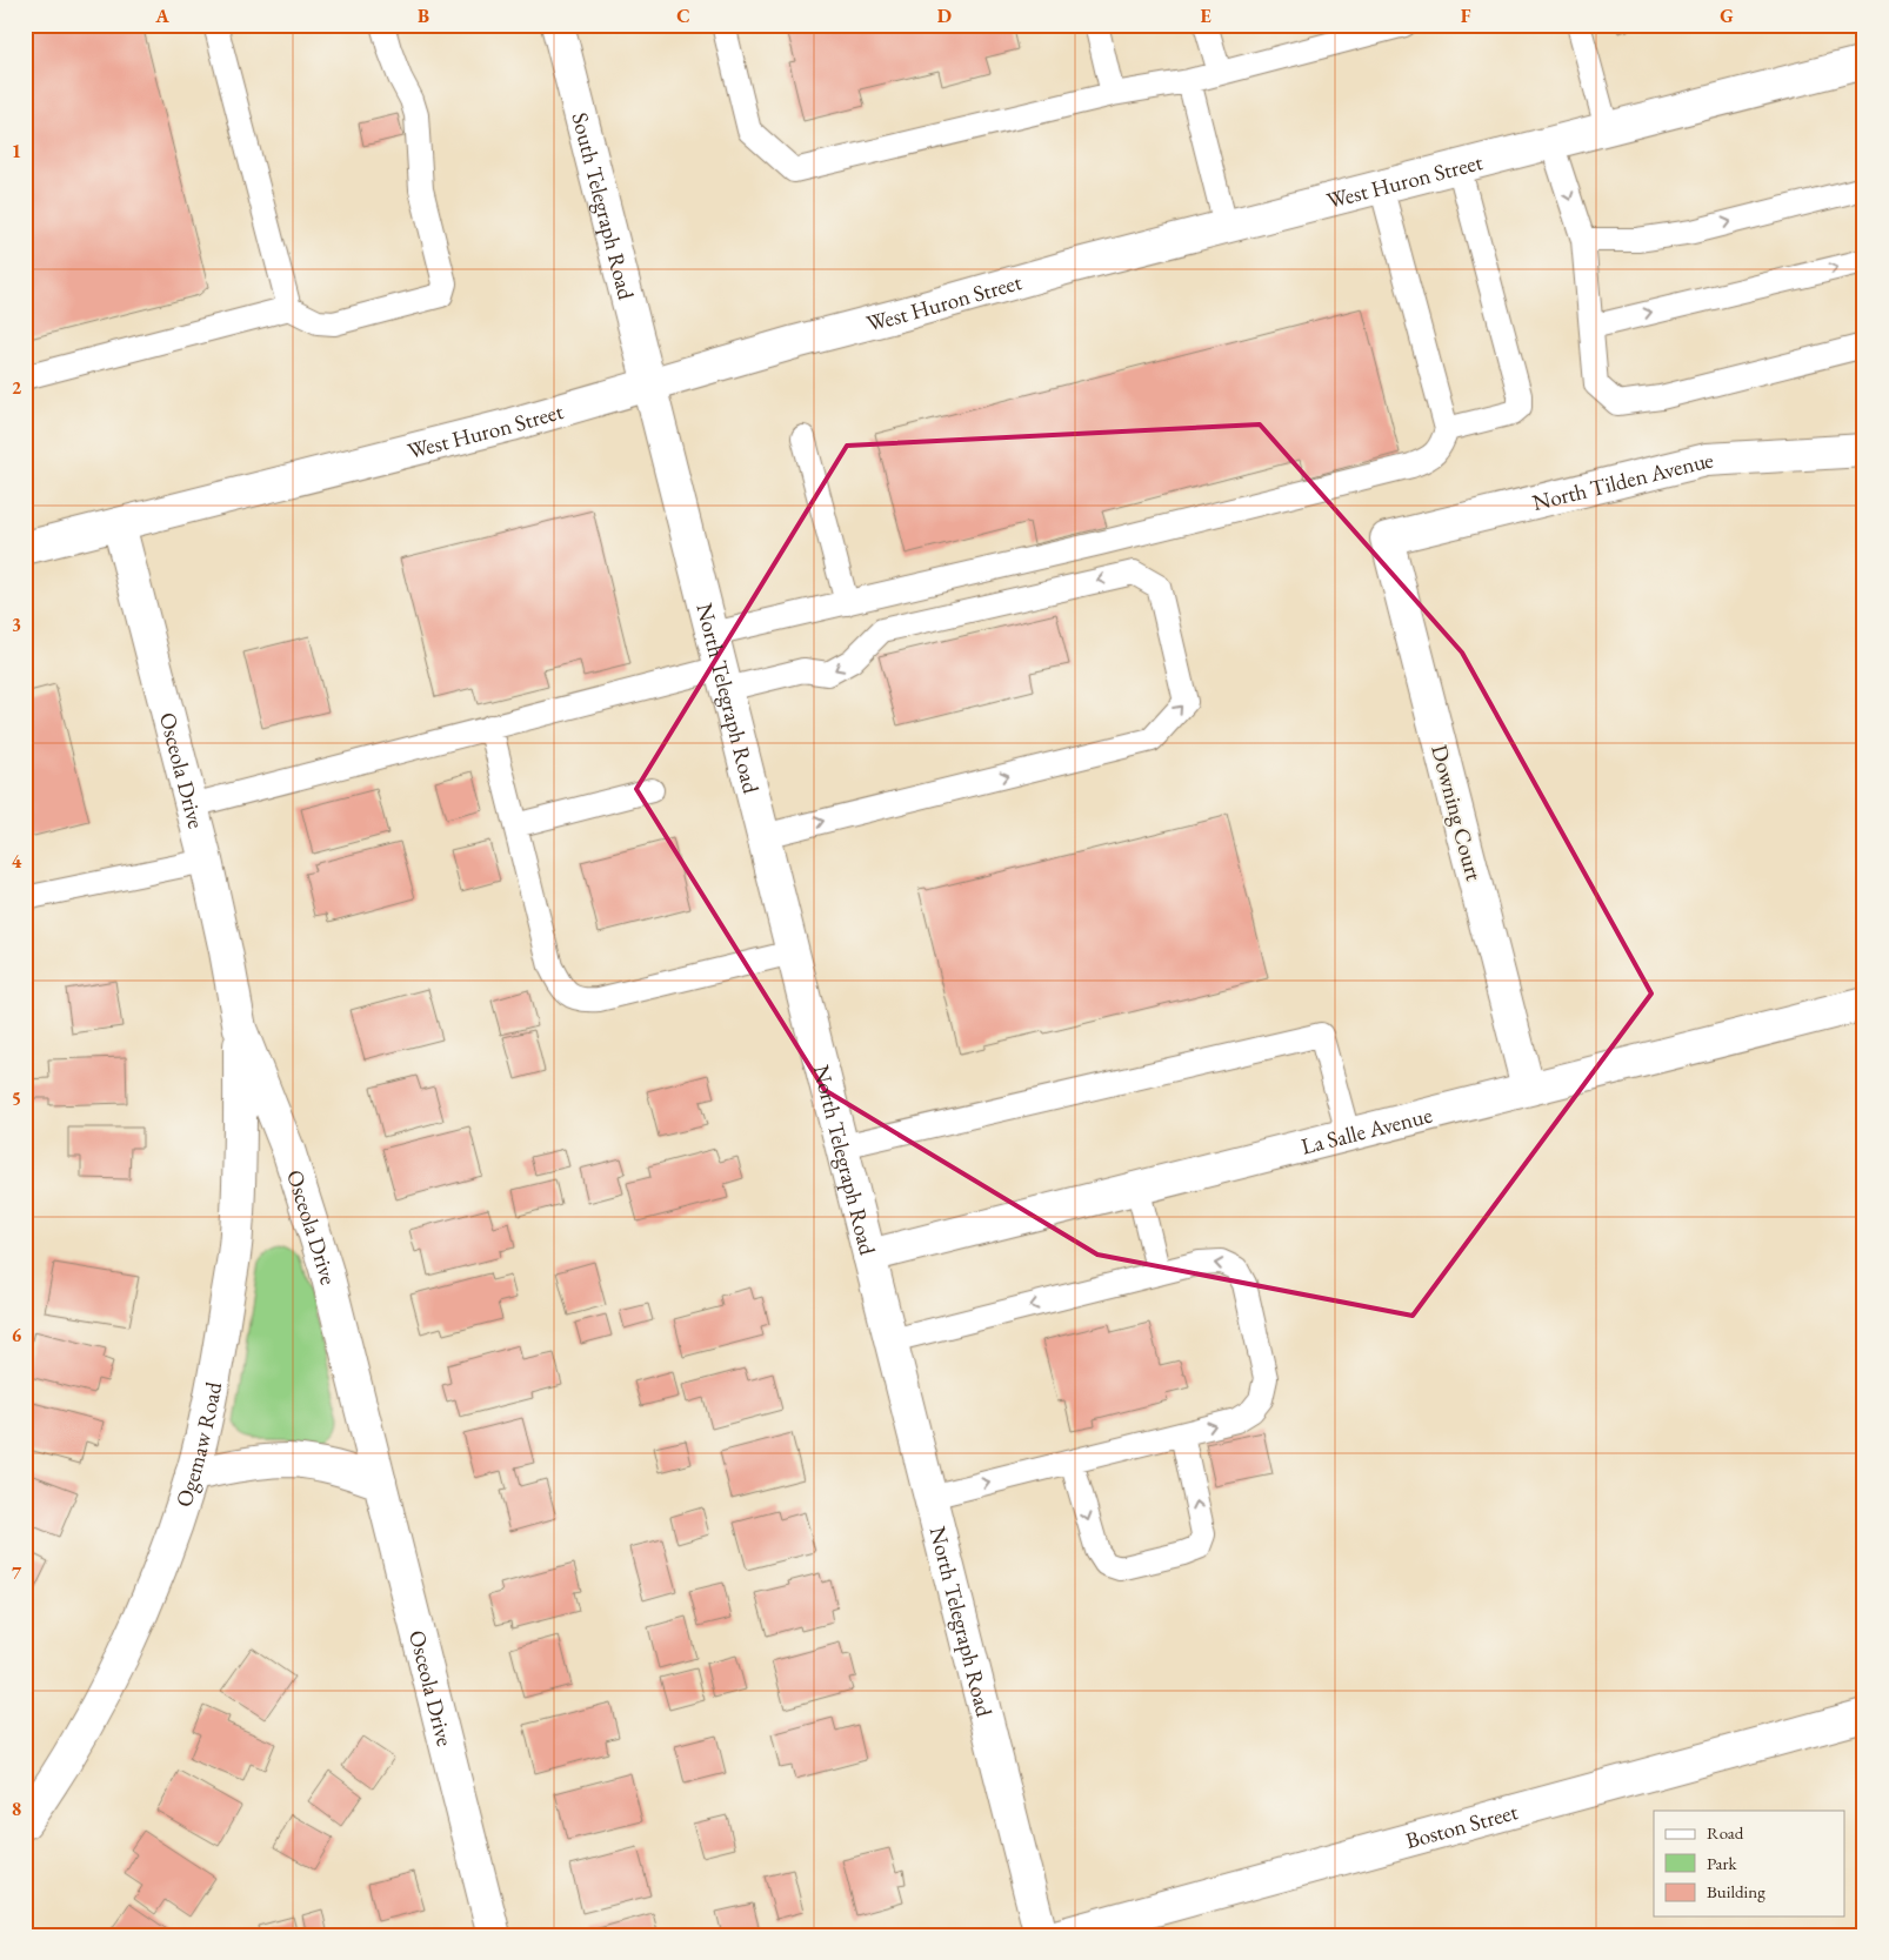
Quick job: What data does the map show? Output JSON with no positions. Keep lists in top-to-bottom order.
{
  "streets": {
    "main road": [
      "West Huron Street",
      "South Telegraph Road",
      "North Tilden Avenue",
      "North Telegraph Road",
      "Osceola Drive",
      "Downing Court",
      "La Salle Avenue",
      "Ogemaw Road",
      "Boston Street"
    ]
  },
  "crossings": [
    ["West Huron Street", "South Telegraph Road"],
    ["West Huron Street", "North Telegraph Road"],
    ["West Huron Street", "Osceola Drive"],
    ["South Telegraph Road", "North Telegraph Road"],
    ["North Tilden Avenue", "Downing Court"],
    ["North Telegraph Road", "La Salle Avenue"],
    ["Osceola Drive", "Ogemaw Road"],
    ["Downing Court", "La Salle Avenue"]
  ],
  "legend": ["Road", "Park", "Building"],
  "grid": {
    "columns": [
      "A",
      "B",
      "C",
      "D",
      "E",
      "F",
      "G"
    ],
    "rows": [
      "1",
      "2",
      "3",
      "4",
      "5",
      "6",
      "7",
      "8"
    ]
  }
}
